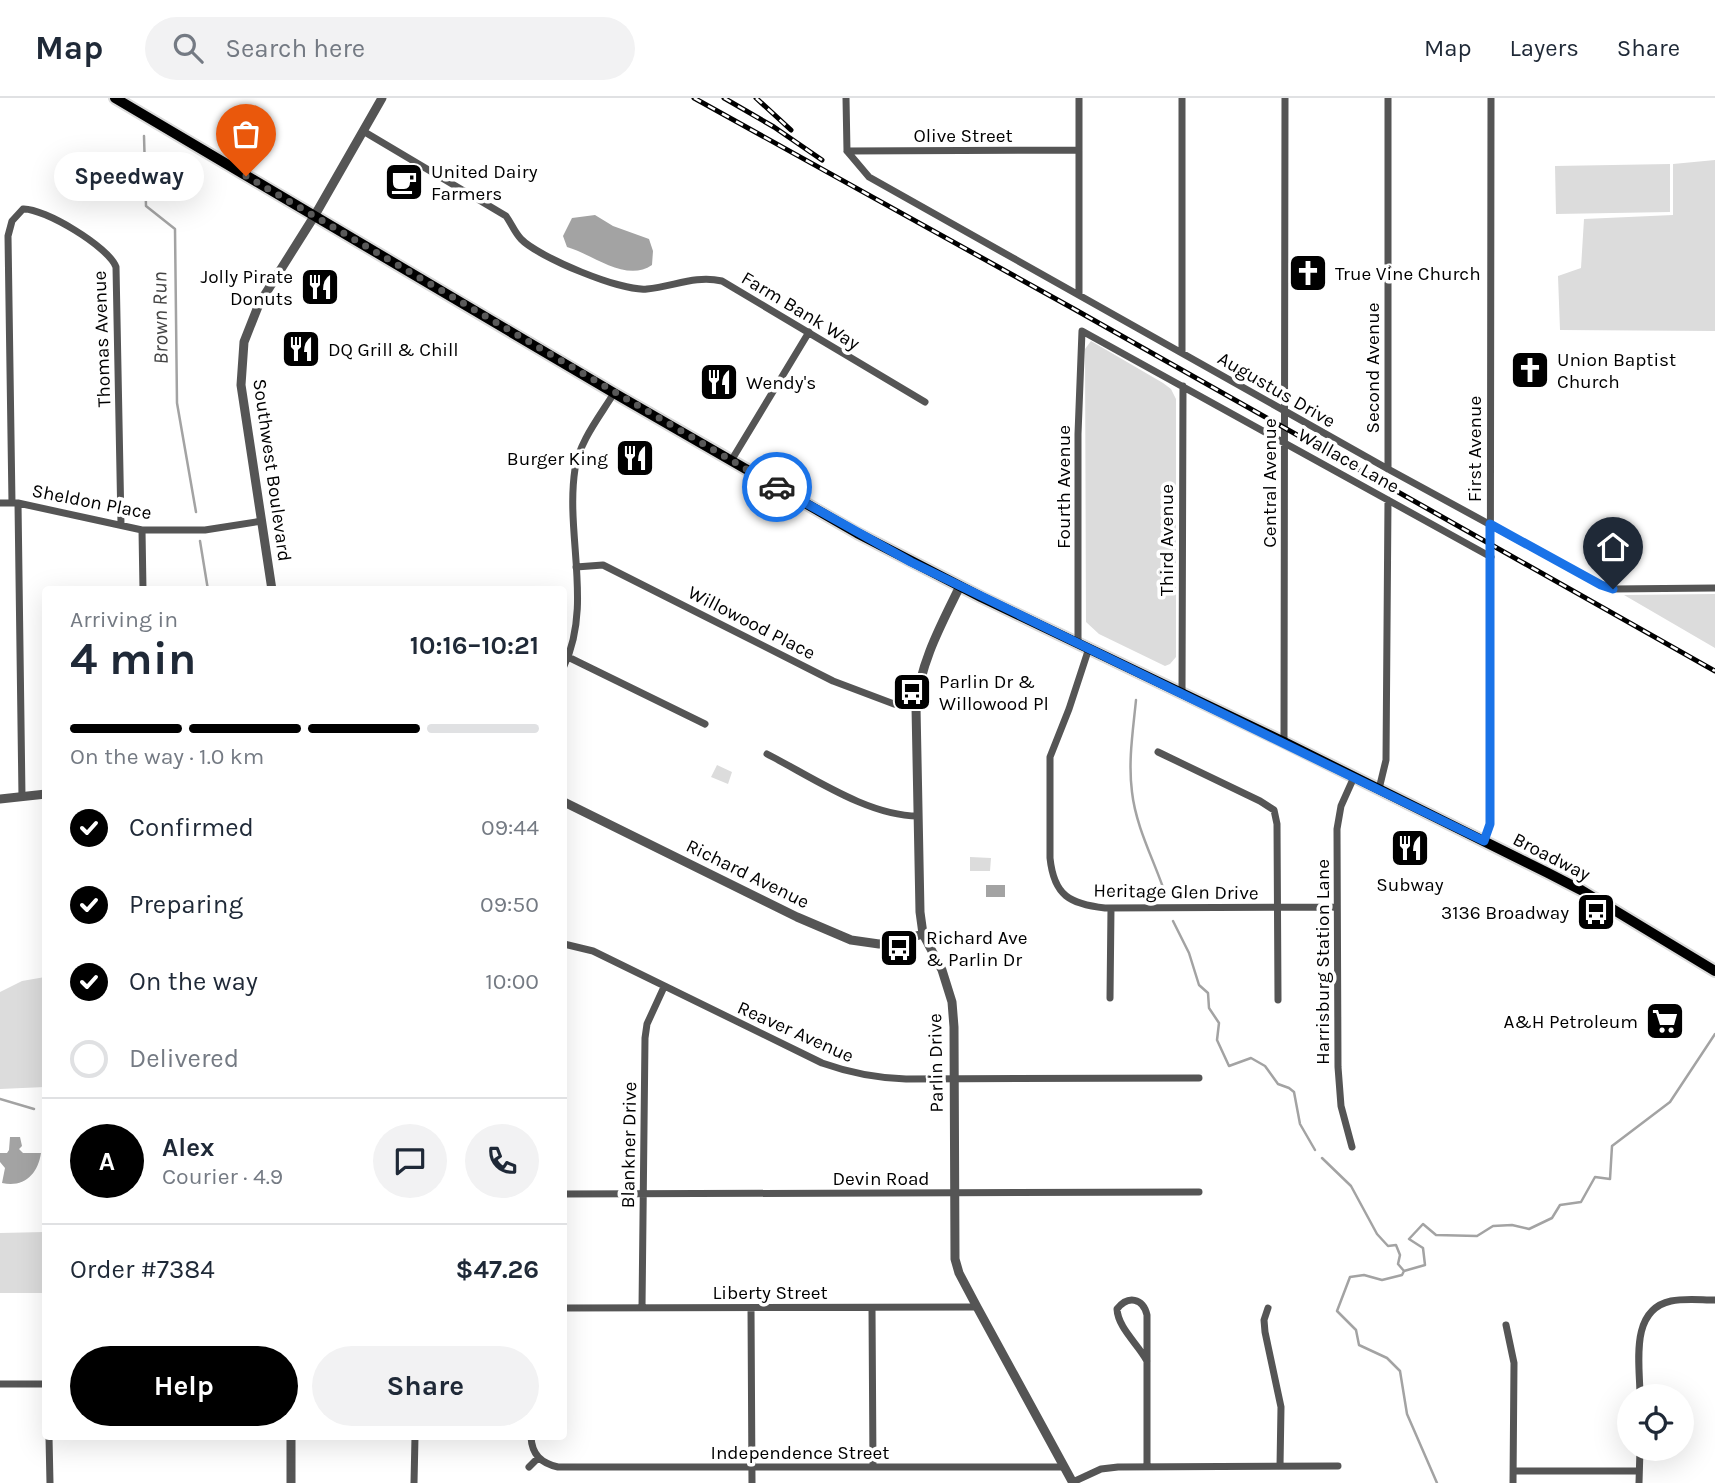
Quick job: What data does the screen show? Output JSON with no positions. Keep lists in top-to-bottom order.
{
  "streets": {
    "main road": ["Broadway"],
    "street": [
      "Olive Street",
      "Farm Bank Way",
      "Thomas Avenue",
      "Second Avenue",
      "Augustus Drive",
      "First Avenue",
      "Wallace Lane",
      "Southwest Boulevard",
      "Central Avenue",
      "Fourth Avenue",
      "Sheldon Place",
      "Third Avenue",
      "Willowood Place",
      "Richard Avenue",
      "Heritage Glen Drive",
      "Harrisburg Station Lane",
      "Reaver Avenue",
      "Parlin Drive",
      "Blankner Drive",
      "Devin Road",
      "Liberty Street",
      "Independence Street"
    ]
  },
  "crossings": [
    ["Olive Street", "Augustus Drive"],
    ["Farm Bank Way", "Southwest Boulevard"],
    ["Thomas Avenue", "Sheldon Place"],
    ["Second Avenue", "Augustus Drive"],
    ["Augustus Drive", "First Avenue"],
    ["Augustus Drive", "Central Avenue"],
    ["First Avenue", "Wallace Lane"],
    ["First Avenue", "Broadway"],
    ["Wallace Lane", "Central Avenue"],
    ["Wallace Lane", "Fourth Avenue"],
    ["Wallace Lane", "Third Avenue"],
    ["Southwest Boulevard", "Sheldon Place"],
    ["Southwest Boulevard", "Broadway"],
    ["Central Avenue", "Broadway"],
    ["Fourth Avenue", "Broadway"],
    ["Third Avenue", "Broadway"],
    ["Willowood Place", "Parlin Drive"],
    ["Broadway", "Heritage Glen Drive"],
    ["Broadway", "Harrisburg Station Lane"],
    ["Broadway", "Parlin Drive"],
    ["Richard Avenue", "Parlin Drive"],
    ["Heritage Glen Drive", "Harrisburg Station Lane"],
    ["Reaver Avenue", "Parlin Drive"],
    ["Reaver Avenue", "Blankner Drive"],
    ["Parlin Drive", "Devin Road"],
    ["Parlin Drive", "Liberty Street"],
    ["Parlin Drive", "Independence Street"],
    ["Blankner Drive", "Devin Road"],
    ["Blankner Drive", "Liberty Street"]
  ],
  "water": ["Brown Run"],
  "places": {
    "other": ["Speedway"],
    "cafe": ["United Dairy Farmers"],
    "church": ["True Vine Church", "Union Baptist Church"],
    "restaurant": [
      "Jolly Pirate Donuts",
      "DQ Grill & Chill",
      "Wendy's",
      "Burger King",
      "Subway"
    ],
    "bus stop": ["Parlin Dr & Willowood Pl", "3136 Broadway", "Richard Ave & Parlin Dr"],
    "supermarket": ["A&H Petroleum"]
  },
  "page": {
    "header": "Map",
    "search": "Search here",
    "nav": ["Map", "Layers", "Share"],
    "bubble": "Speedway",
    "heading": ["4 min", "Arriving in", "10:16–10:21"],
    "panel": [
      "Alex",
      "Courier · 4.9",
      "Order #7384",
      "$47.26"
    ],
    "bar": "On the way · 1.0 km",
    "list": [
      ["Confirmed", "09:44"],
      ["Preparing", "09:50"],
      ["On the way", "10:00"],
      "Delivered"
    ],
    "round": "A",
    "buttons": ["Help", "Share"]
  }
}
